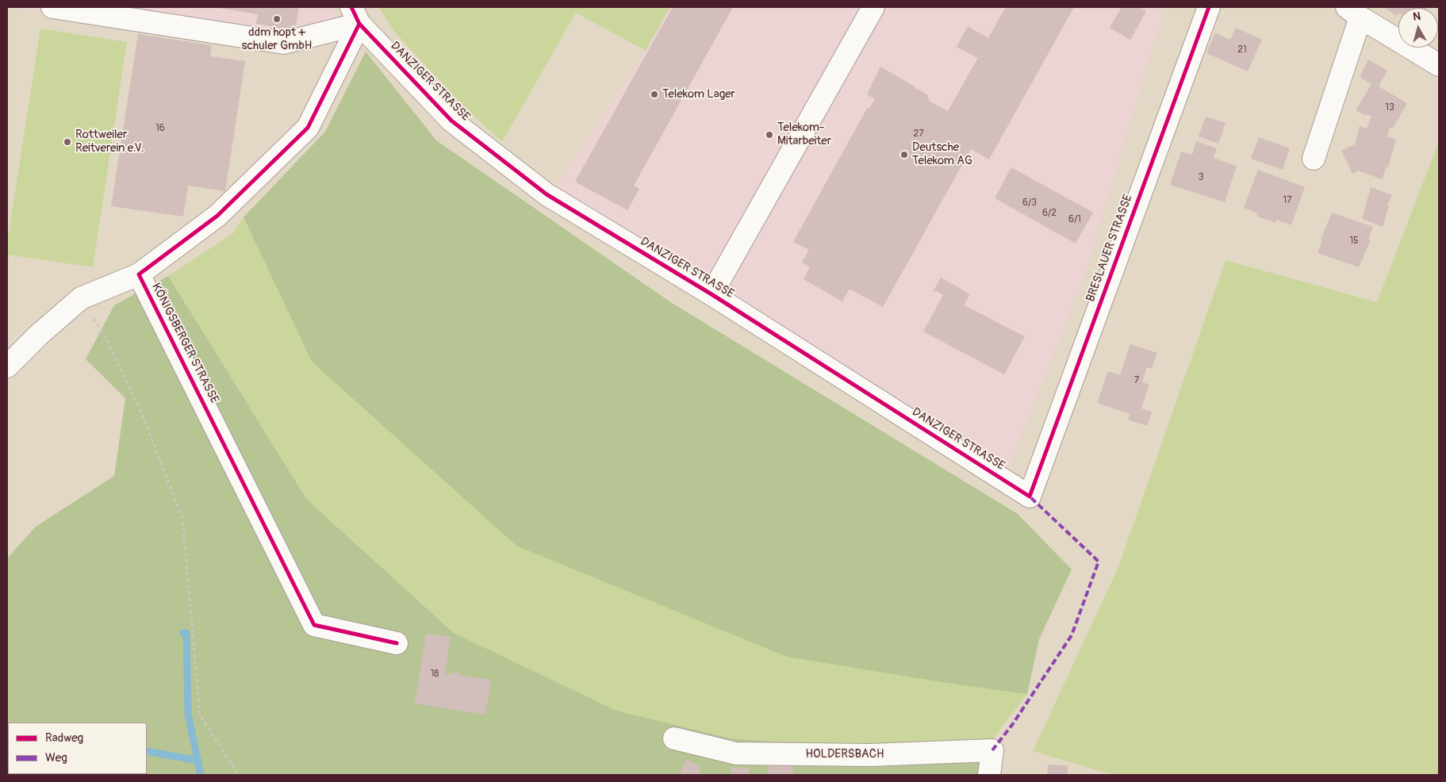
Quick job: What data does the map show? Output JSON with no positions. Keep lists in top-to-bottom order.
{
  "streets": {
    "street": [
      "DANZIGER STRASSE",
      "BRESLAUER STRASSE",
      "KÖNIGSBERGER STRASSE",
      "HOLDERSBACH"
    ]
  },
  "crossings": [
    ["DANZIGER STRASSE", "BRESLAUER STRASSE"],
    ["DANZIGER STRASSE", "KÖNIGSBERGER STRASSE"]
  ],
  "places": [
    "ddm hopt + schuler GmbH",
    "Telekom Lager",
    "Telekom- Mitarbeiter",
    "Rottweiler Reitverein e.V.",
    "Deutsche Telekom AG"
  ],
  "house_numbers": [
    "21",
    "13",
    "16",
    "27",
    "3",
    "17",
    "6/3",
    "6/2",
    "6/1",
    "15",
    "7",
    "18"
  ],
  "legend": ["Radweg", "Weg"],
  "north": "top"
}
